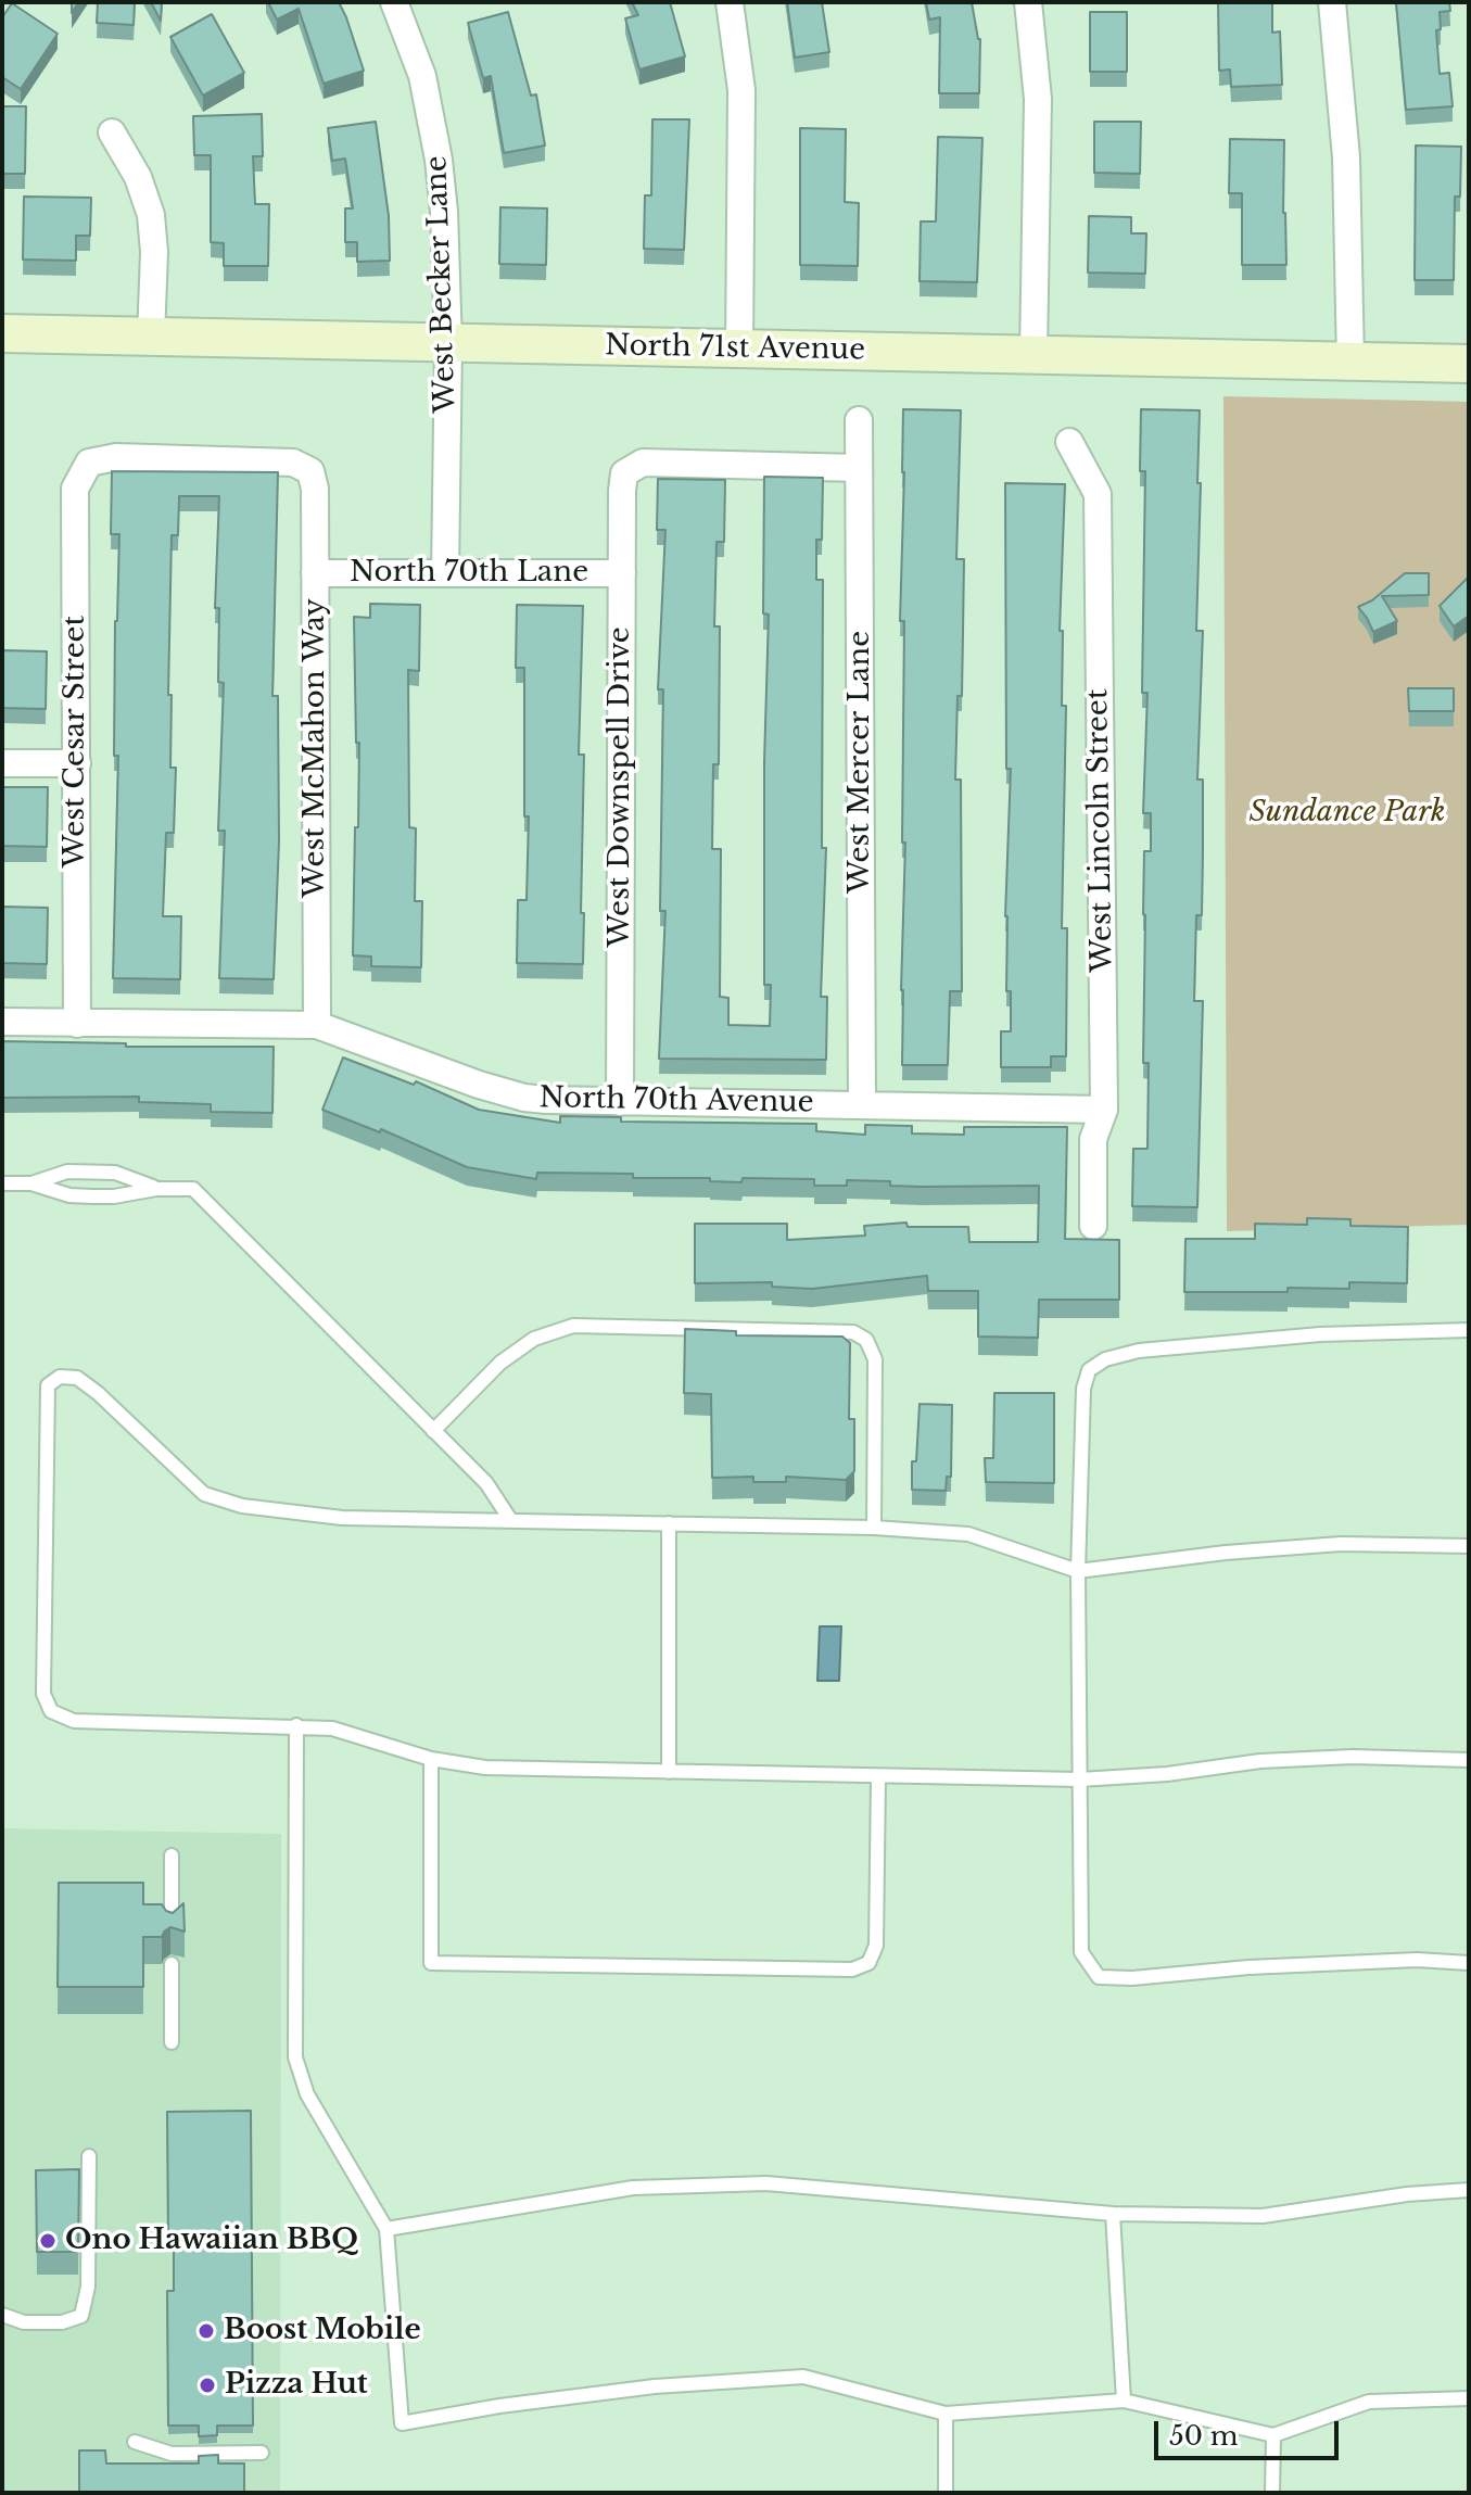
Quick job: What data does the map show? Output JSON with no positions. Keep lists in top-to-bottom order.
{
  "streets": {
    "street": [
      "West Becker Lane",
      "North 71st Avenue",
      "North 70th Lane",
      "West Cesar Street",
      "West McMahon Way",
      "West Mercer Lane",
      "West Downspell Drive",
      "West Lincoln Street",
      "North 70th Avenue"
    ]
  },
  "crossings": [
    ["West Becker Lane", "North 71st Avenue"],
    ["West Becker Lane", "North 70th Lane"],
    ["North 70th Lane", "West McMahon Way"],
    ["North 70th Lane", "West Downspell Drive"],
    ["West Cesar Street", "West McMahon Way"],
    ["West Cesar Street", "North 70th Avenue"],
    ["West McMahon Way", "North 70th Avenue"],
    ["West Mercer Lane", "West Downspell Drive"],
    ["West Mercer Lane", "North 70th Avenue"],
    ["West Downspell Drive", "North 70th Avenue"],
    ["West Lincoln Street", "North 70th Avenue"]
  ],
  "parks": ["Sundance Park"],
  "places": ["Ono Hawaiian BBQ", "Boost Mobile", "Pizza Hut"],
  "scale_bar": "50 m"
}
